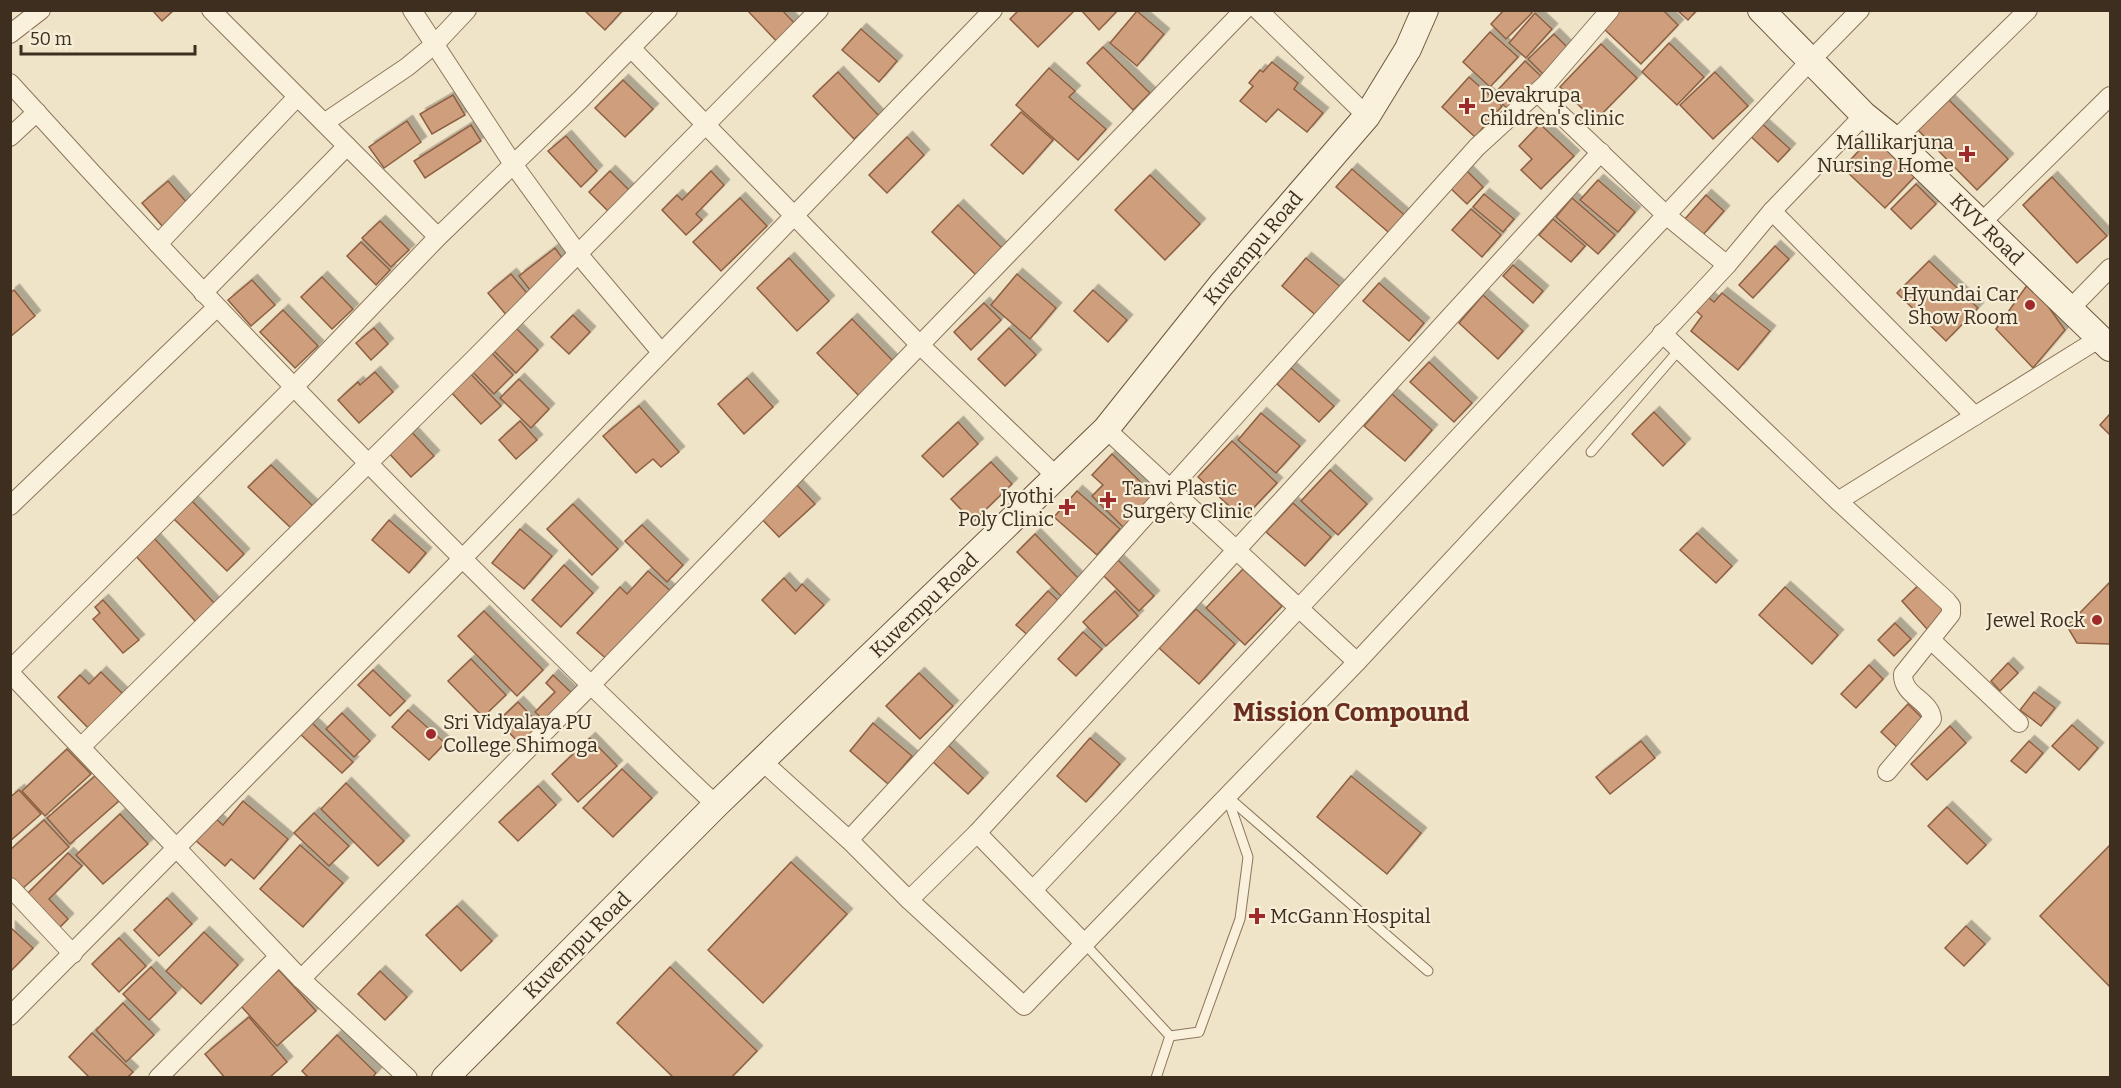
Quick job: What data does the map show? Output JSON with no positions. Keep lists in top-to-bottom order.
{
  "streets": {
    "main road": ["KVV Road", "Kuvempu Road"]
  },
  "districts": ["Mission Compound"],
  "places": {
    "health": [
      "Devakrupa children's clinic",
      "Mallikarjuna Nursing Home",
      "Tanvi Plastic Surgery Clinic",
      "Jyothi Poly Clinic",
      "McGann Hospital"
    ],
    "other": ["Hyundai Car Show Room", "Jewel Rock", "Sri Vidyalaya PU College Shimoga"]
  },
  "scale_bar": "50 m"
}
